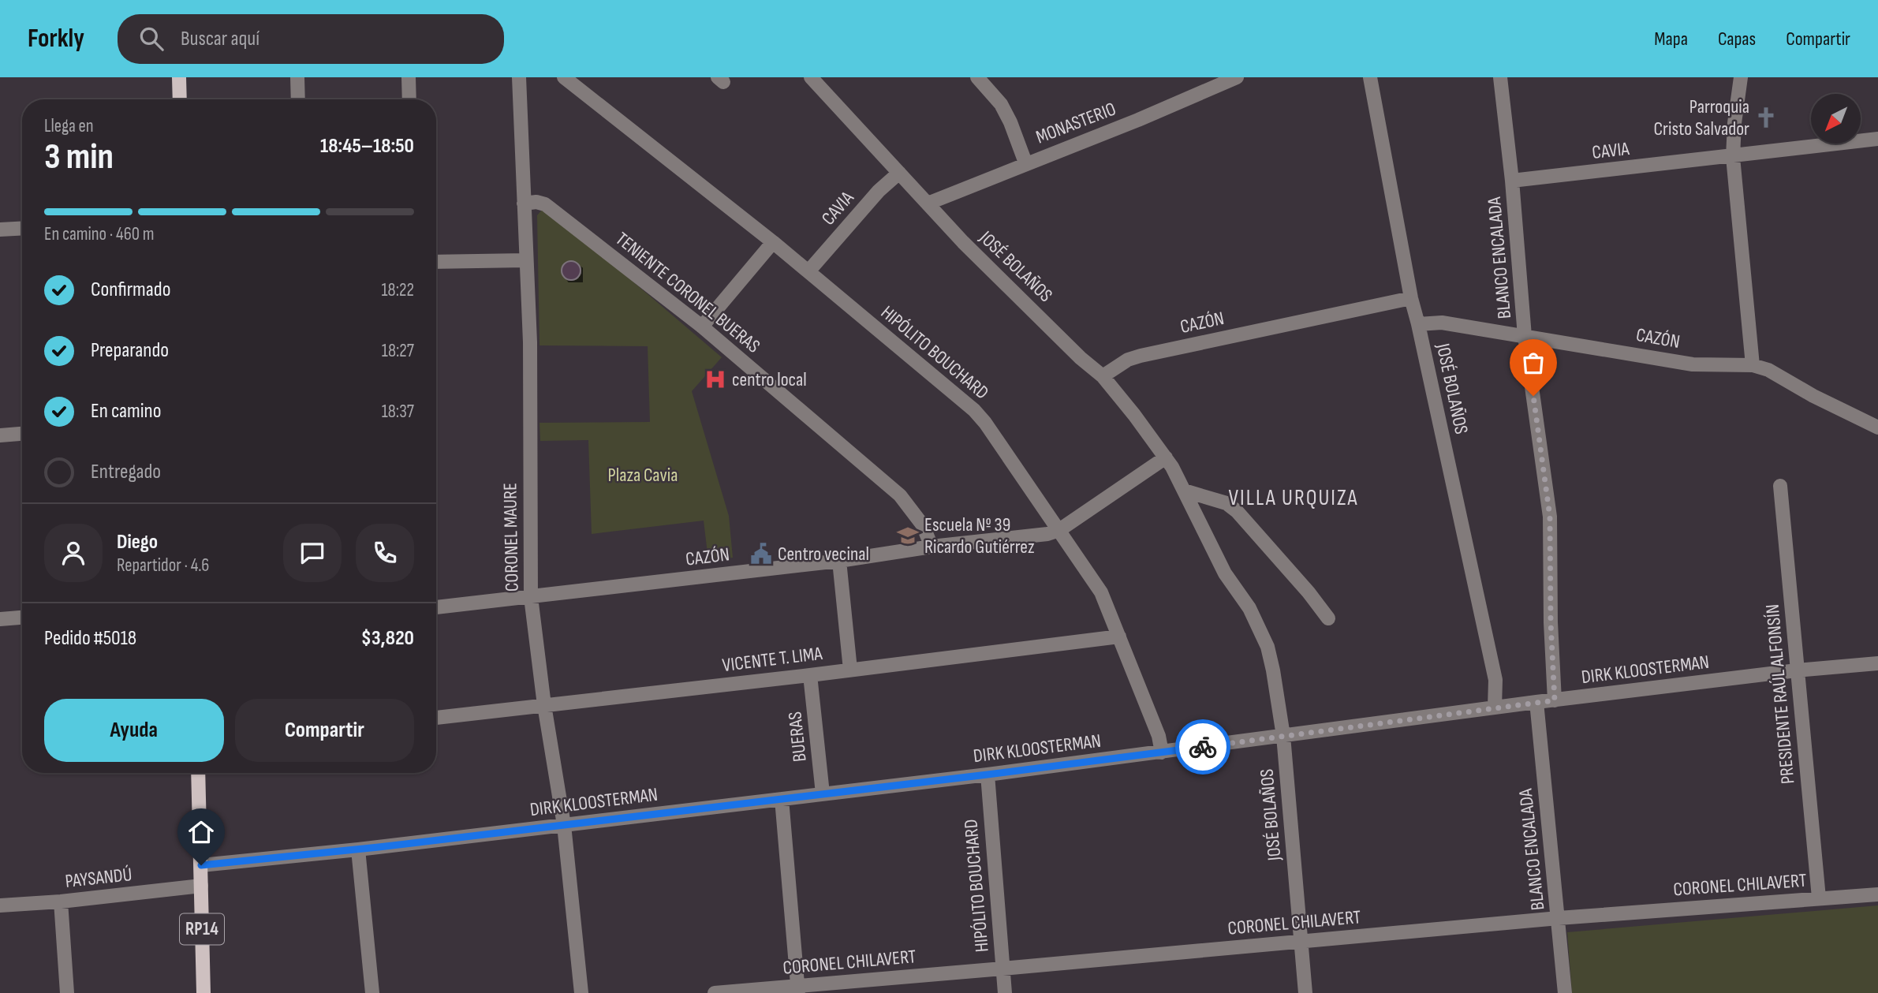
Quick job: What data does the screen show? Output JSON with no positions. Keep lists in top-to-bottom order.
{
  "streets": {
    "main road": ["RP14"],
    "street": [
      "MONASTERIO",
      "CAVIA",
      "BLANCO ENCALADA",
      "JOSÉ BOLAÑOS",
      "TENIENTE CORONEL BUERAS",
      "CAZÓN",
      "HIPÓLITO BOUCHARD",
      "CORONEL MAURE",
      "VICENTE T. LIMA",
      "DIRK KLOOSTERMAN",
      "PRESIDENTE RAÚL ALFONSÍN",
      "BUERAS",
      "PAYSANDÚ",
      "CORONEL CHILAVERT"
    ]
  },
  "crossings": [
    ["MONASTERIO", "JOSÉ BOLAÑOS"],
    ["CAVIA", "BLANCO ENCALADA"],
    ["CAVIA", "JOSÉ BOLAÑOS"],
    ["CAVIA", "HIPÓLITO BOUCHARD"],
    ["BLANCO ENCALADA", "CAZÓN"],
    ["BLANCO ENCALADA", "DIRK KLOOSTERMAN"],
    ["BLANCO ENCALADA", "CORONEL CHILAVERT"],
    ["JOSÉ BOLAÑOS", "CAZÓN"],
    ["JOSÉ BOLAÑOS", "DIRK KLOOSTERMAN"],
    ["JOSÉ BOLAÑOS", "CORONEL CHILAVERT"],
    ["TENIENTE CORONEL BUERAS", "CAZÓN"],
    ["TENIENTE CORONEL BUERAS", "CORONEL MAURE"],
    ["CAZÓN", "HIPÓLITO BOUCHARD"],
    ["CAZÓN", "CORONEL MAURE"],
    ["HIPÓLITO BOUCHARD", "VICENTE T. LIMA"],
    ["HIPÓLITO BOUCHARD", "DIRK KLOOSTERMAN"],
    ["HIPÓLITO BOUCHARD", "CORONEL CHILAVERT"],
    ["CORONEL MAURE", "VICENTE T. LIMA"],
    ["CORONEL MAURE", "DIRK KLOOSTERMAN"],
    ["VICENTE T. LIMA", "BUERAS"],
    ["DIRK KLOOSTERMAN", "PRESIDENTE RAÚL ALFONSÍN"],
    ["DIRK KLOOSTERMAN", "BUERAS"],
    ["DIRK KLOOSTERMAN", "RP14"],
    ["PRESIDENTE RAÚL ALFONSÍN", "CORONEL CHILAVERT"],
    ["PAYSANDÚ", "RP14"]
  ],
  "districts": ["VILLA URQUIZA"],
  "parks": ["Plaza Cavia"],
  "places": {
    "church": ["Parroquia Cristo Salvador"],
    "hospital": ["centro local"],
    "school or university": ["Escuela Nº 39 Ricardo Gutiérrez"],
    "public building": ["Centro vecinal"]
  },
  "north": "bottom left",
  "page": {
    "header": "Forkly",
    "search": "Buscar aquí",
    "nav": ["Mapa", "Capas", "Compartir"],
    "heading": ["3 min", "Llega en", "18:45–18:50"],
    "panel": [
      "Diego",
      "Repartidor · 4.6",
      "Pedido #5018",
      "$3,820"
    ],
    "bar": "En camino · 460 m",
    "list": [
      ["Confirmado", "18:22"],
      ["Preparando", "18:27"],
      ["En camino", "18:37"],
      "Entregado"
    ],
    "buttons": ["Ayuda", "Compartir"]
  }
}
